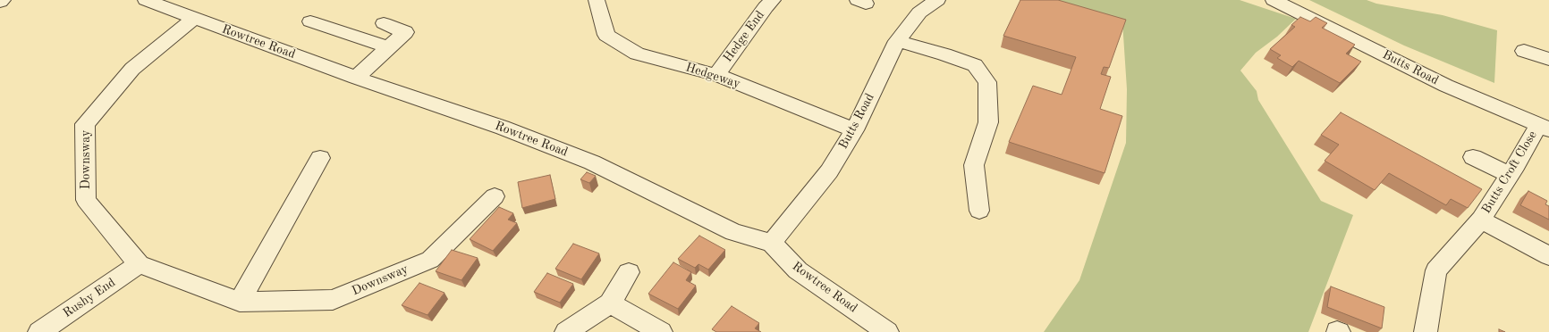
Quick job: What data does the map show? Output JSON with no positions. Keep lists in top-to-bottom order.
{
  "streets": {
    "street": [
      "Hedge End",
      "Rowtree Road",
      "Butts Road",
      "Hedgeway",
      "Downsway",
      "Butts Croft Close",
      "Rushy End"
    ]
  },
  "crossings": [
    ["Hedge End", "Hedgeway"],
    ["Rowtree Road", "Butts Road"],
    ["Rowtree Road", "Downsway"],
    ["Butts Road", "Hedgeway"],
    ["Butts Road", "Butts Croft Close"],
    ["Downsway", "Rushy End"]
  ]
}
